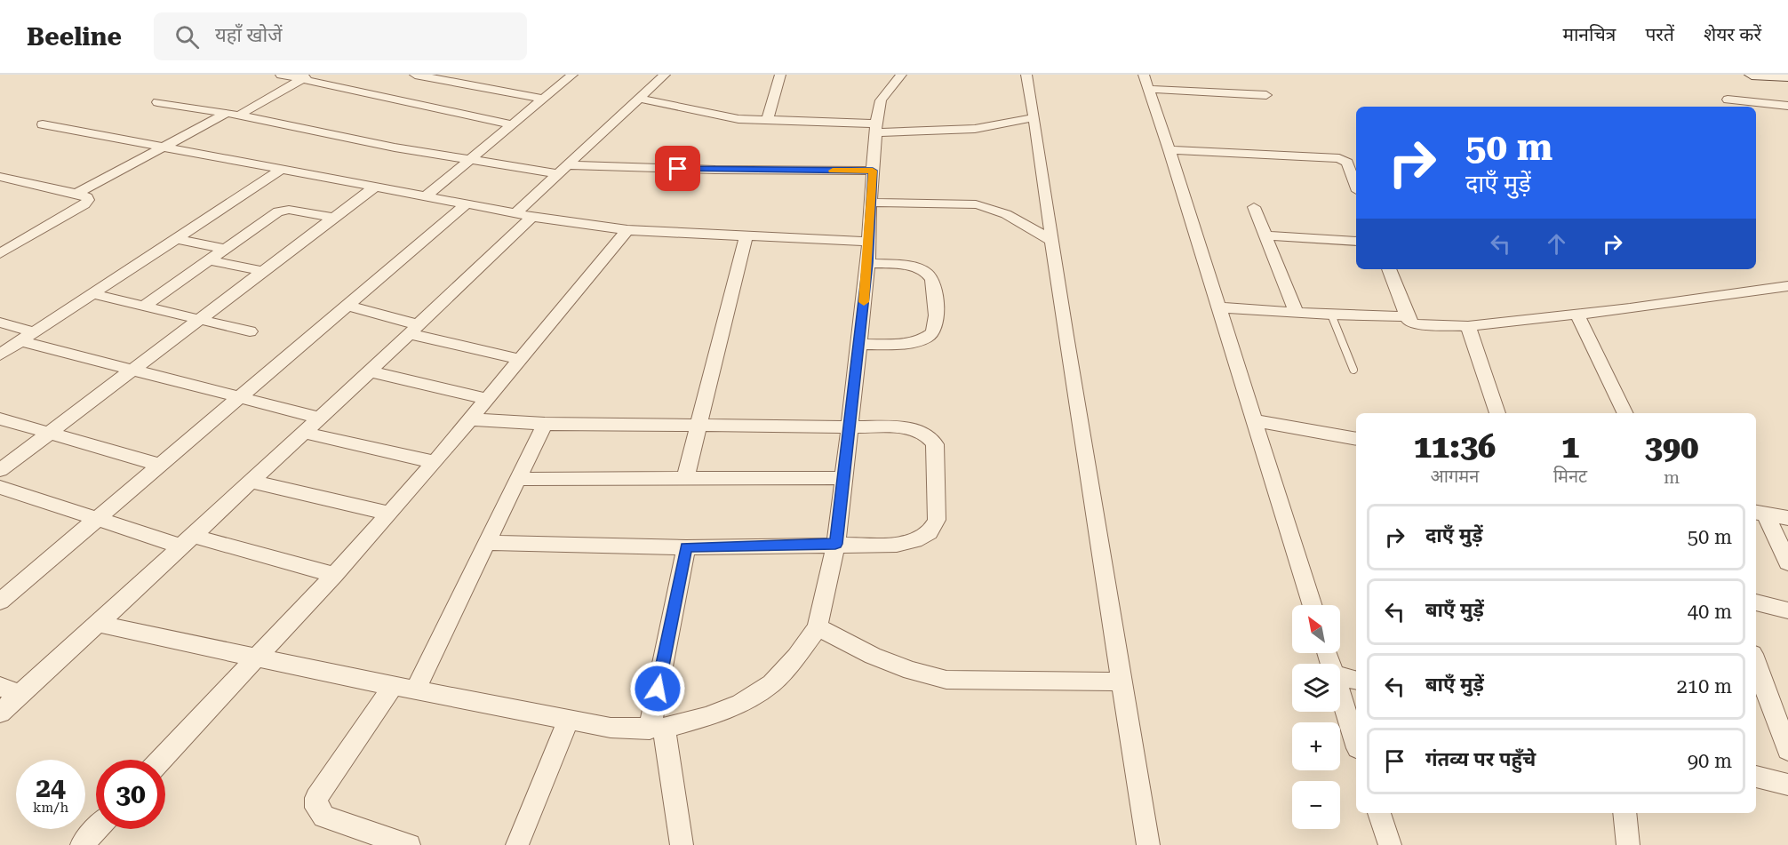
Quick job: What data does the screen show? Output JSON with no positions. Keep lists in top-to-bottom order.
{
  "north": "top left",
  "page": {
    "header": "Beeline",
    "search": "यहाँ खोजें",
    "nav": ["मानचित्र", "परतें", "शेयर करें"],
    "turn": ["50 m", "दाएँ मुड़ें"],
    "eta": [
      "11:36",
      "आगमन",
      "1",
      "मिनट",
      "390",
      "m"
    ],
    "list": [
      {
        "name": "दाएँ मुड़ें",
        "value": "50 m"
      },
      {
        "name": "बाएँ मुड़ें",
        "value": "40 m"
      },
      {
        "name": "बाएँ मुड़ें",
        "value": "210 m"
      },
      {
        "name": "गंतव्य पर पहुँचे",
        "value": "90 m"
      }
    ],
    "map_buttons": ["+", "−"],
    "speed": "24 km/h",
    "limit": "30"
  }
}
